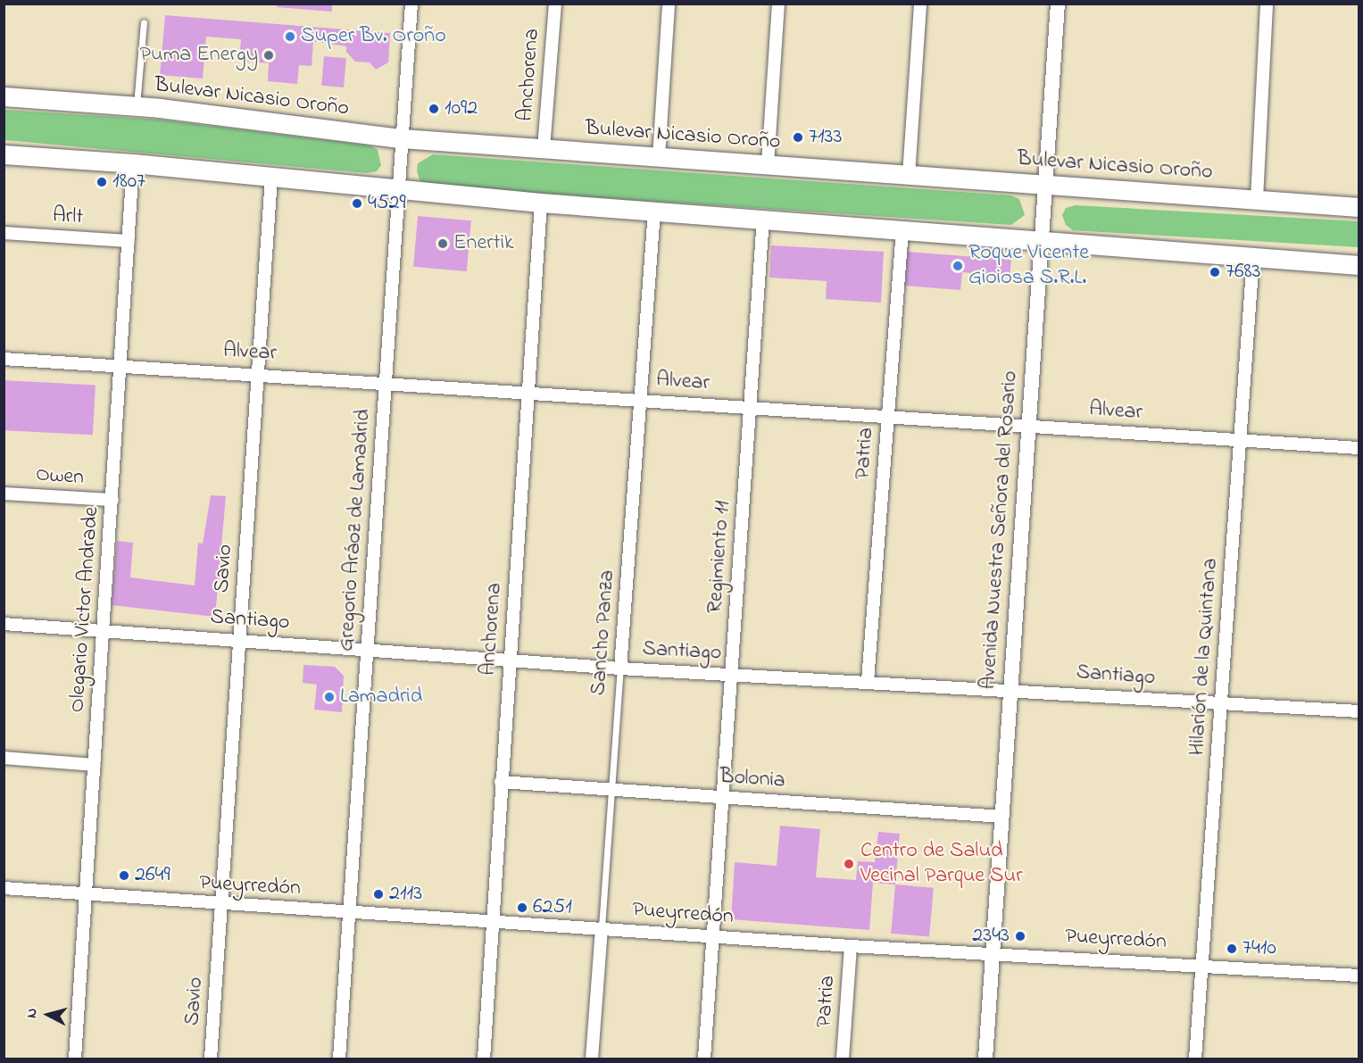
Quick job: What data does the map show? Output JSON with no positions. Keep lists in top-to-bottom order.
{
  "streets": {
    "main road": ["Bulevar Nicasio Oroño"],
    "street": [
      "Anchorena",
      "Arlt",
      "Alvear",
      "Patria",
      "Owen",
      "Gregorio Aráoz de Lamadrid",
      "Avenida Nuestra Señora del Rosario",
      "Regimiento 11",
      "Savio",
      "Olegario Victor Andrade",
      "Santiago",
      "Sancho Panza",
      "Hilarión de la Quintana",
      "Bolonia",
      "Pueyrredón"
    ]
  },
  "crossings": [
    ["Anchorena", "Bulevar Nicasio Oroño"],
    ["Anchorena", "Alvear"],
    ["Anchorena", "Santiago"],
    ["Anchorena", "Bolonia"],
    ["Anchorena", "Pueyrredón"],
    ["Bulevar Nicasio Oroño", "Gregorio Aráoz de Lamadrid"],
    ["Bulevar Nicasio Oroño", "Avenida Nuestra Señora del Rosario"],
    ["Arlt", "Olegario Victor Andrade"],
    ["Alvear", "Patria"],
    ["Alvear", "Gregorio Aráoz de Lamadrid"],
    ["Alvear", "Avenida Nuestra Señora del Rosario"],
    ["Alvear", "Regimiento 11"],
    ["Alvear", "Savio"],
    ["Alvear", "Olegario Victor Andrade"],
    ["Alvear", "Sancho Panza"],
    ["Alvear", "Hilarión de la Quintana"],
    ["Patria", "Santiago"],
    ["Patria", "Pueyrredón"],
    ["Owen", "Olegario Victor Andrade"],
    ["Gregorio Aráoz de Lamadrid", "Santiago"],
    ["Gregorio Aráoz de Lamadrid", "Pueyrredón"],
    ["Avenida Nuestra Señora del Rosario", "Santiago"],
    ["Avenida Nuestra Señora del Rosario", "Bolonia"],
    ["Avenida Nuestra Señora del Rosario", "Pueyrredón"],
    ["Regimiento 11", "Santiago"],
    ["Regimiento 11", "Bolonia"],
    ["Regimiento 11", "Pueyrredón"],
    ["Savio", "Santiago"],
    ["Savio", "Pueyrredón"],
    ["Olegario Victor Andrade", "Santiago"],
    ["Olegario Victor Andrade", "Pueyrredón"],
    ["Santiago", "Sancho Panza"],
    ["Santiago", "Hilarión de la Quintana"],
    ["Sancho Panza", "Bolonia"],
    ["Sancho Panza", "Pueyrredón"],
    ["Hilarión de la Quintana", "Pueyrredón"]
  ],
  "places": [
    "Super Bv. Oroño",
    "Puma Energy",
    "1092",
    "7133",
    "1807",
    "4529",
    "Enertik",
    "Roque Vicente Gioiosa S.R.L.",
    "7683",
    "Lamadrid",
    "Centro de Salud Vecinal Parque Sur",
    "2649",
    "2113",
    "6251",
    "2343",
    "7410"
  ],
  "north": "left"
}
